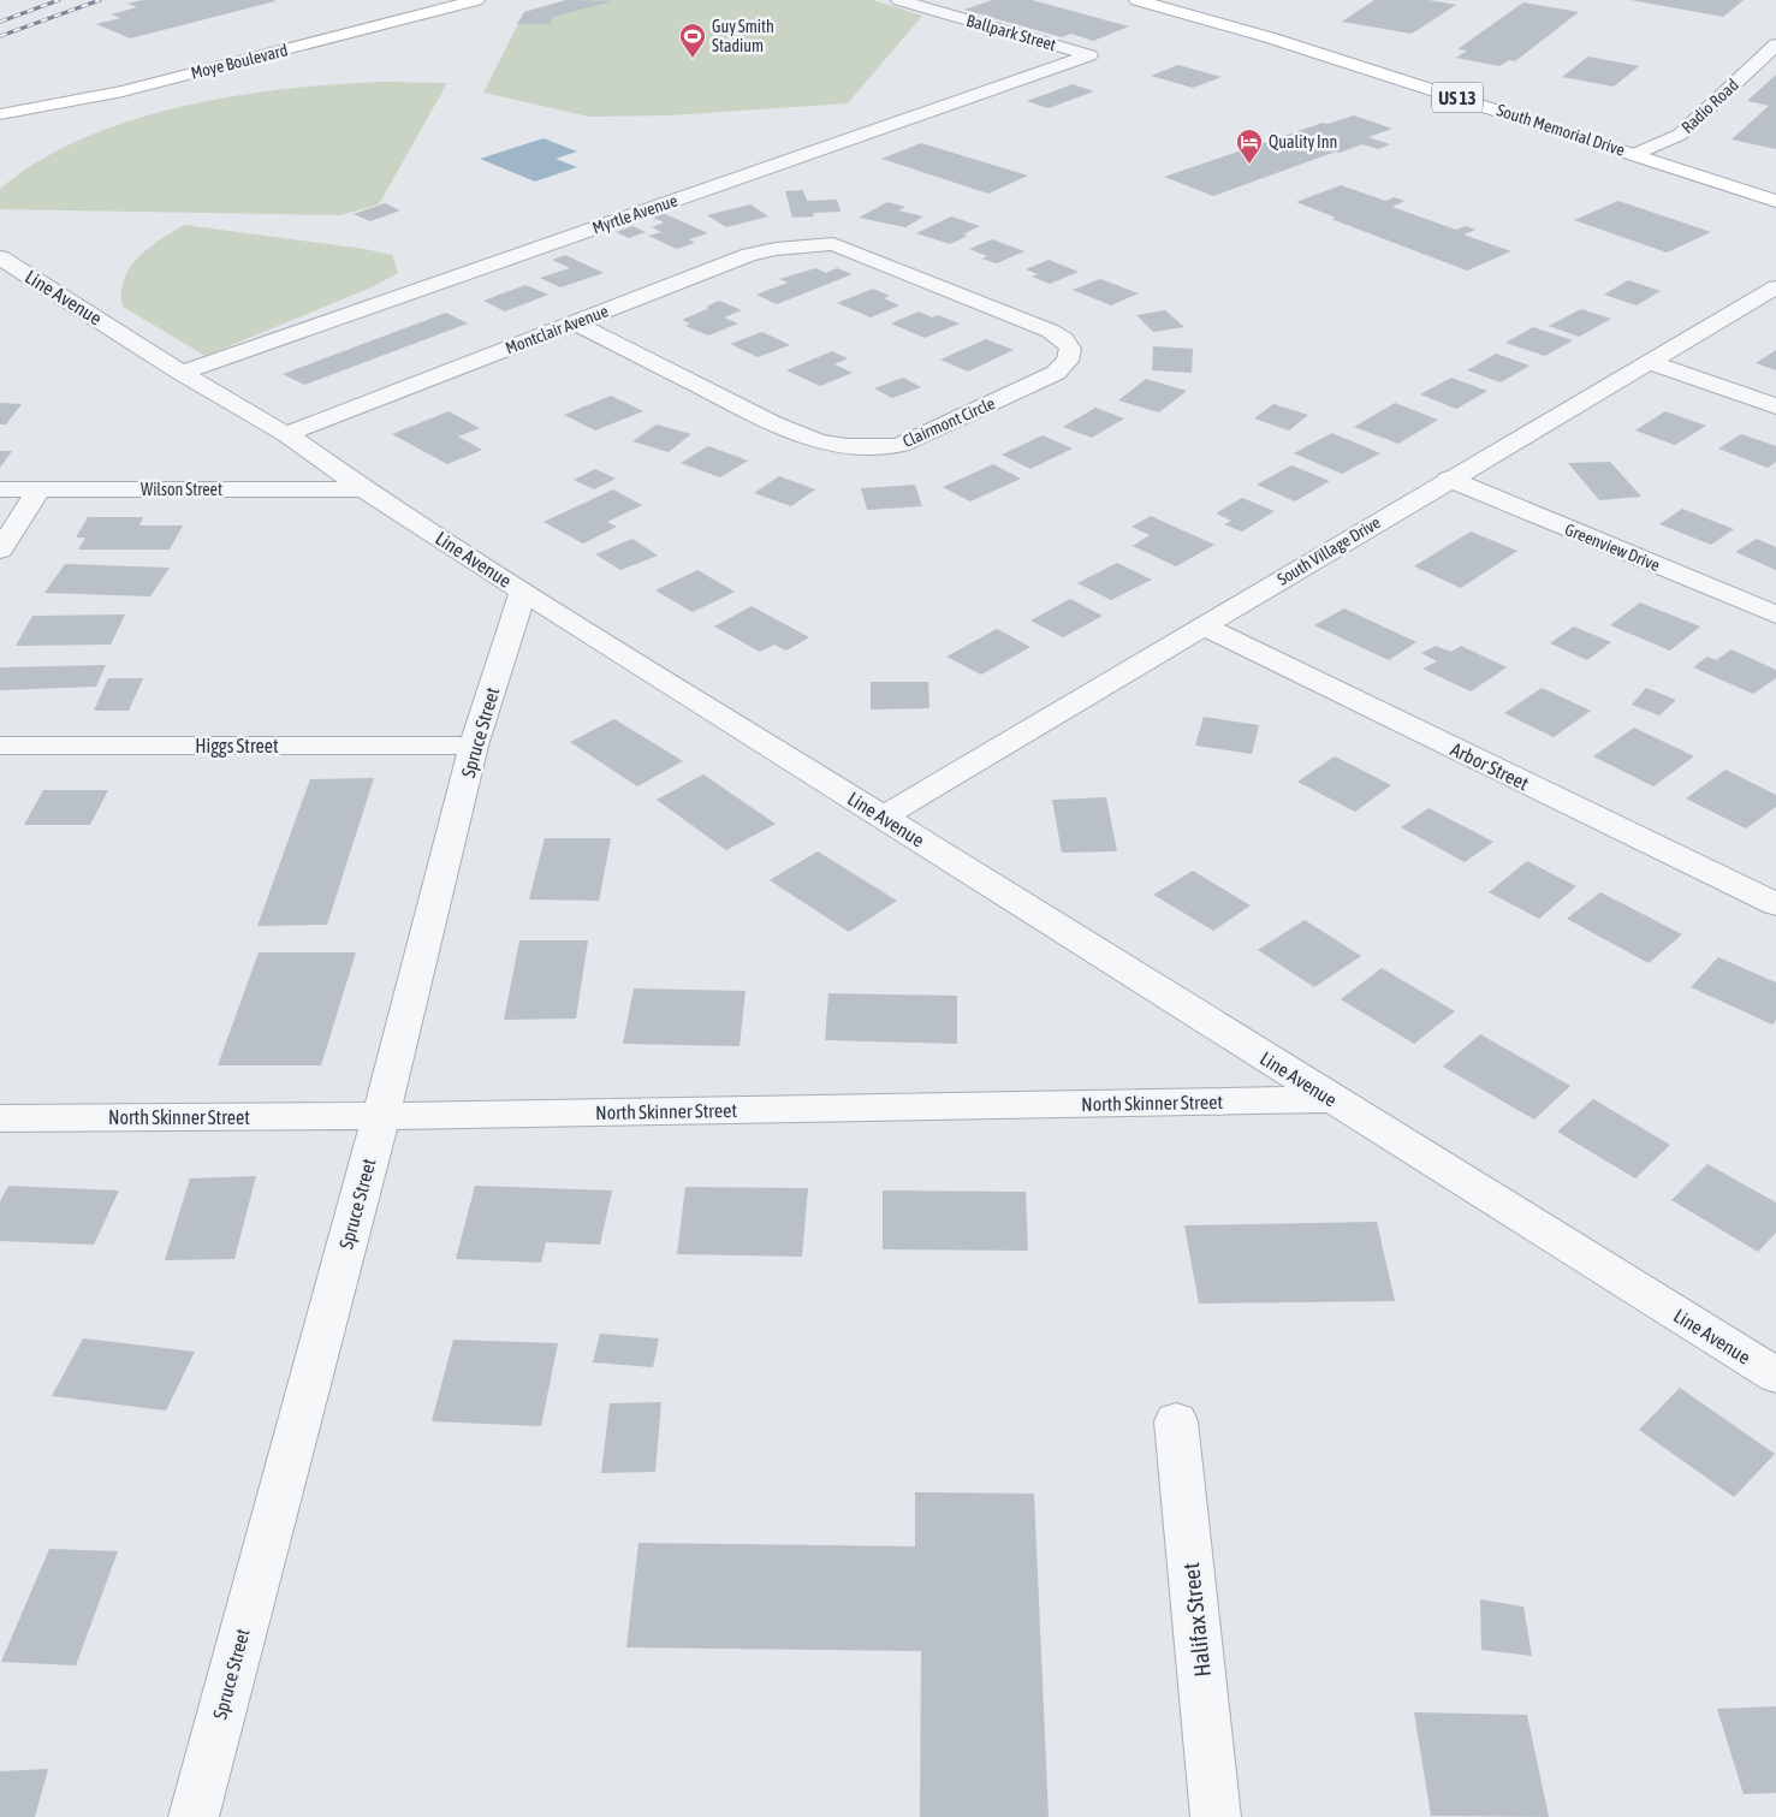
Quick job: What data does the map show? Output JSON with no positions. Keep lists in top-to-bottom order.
{
  "streets": {
    "main road": ["Moye Boulevard", "US 13", "South Memorial Drive"],
    "street": [
      "Ballpark Street",
      "Radio Road",
      "Myrtle Avenue",
      "Line Avenue",
      "Montclair Avenue",
      "Clairmont Circle",
      "Wilson Street",
      "Greenview Drive",
      "South Village Drive",
      "Spruce Street",
      "Higgs Street",
      "Arbor Street",
      "North Skinner Street",
      "Halifax Street"
    ]
  },
  "crossings": [
    ["Ballpark Street", "Myrtle Avenue"],
    ["Radio Road", "South Memorial Drive"],
    ["Myrtle Avenue", "Line Avenue"],
    ["Line Avenue", "Montclair Avenue"],
    ["Line Avenue", "Wilson Street"],
    ["Line Avenue", "South Village Drive"],
    ["Line Avenue", "Spruce Street"],
    ["Line Avenue", "North Skinner Street"],
    ["Montclair Avenue", "Clairmont Circle"],
    ["Greenview Drive", "South Village Drive"],
    ["South Village Drive", "Arbor Street"],
    ["Spruce Street", "Higgs Street"],
    ["Spruce Street", "North Skinner Street"]
  ],
  "places": {
    "sports": ["Guy Smith Stadium"],
    "hotel": ["Quality Inn"]
  }
}
